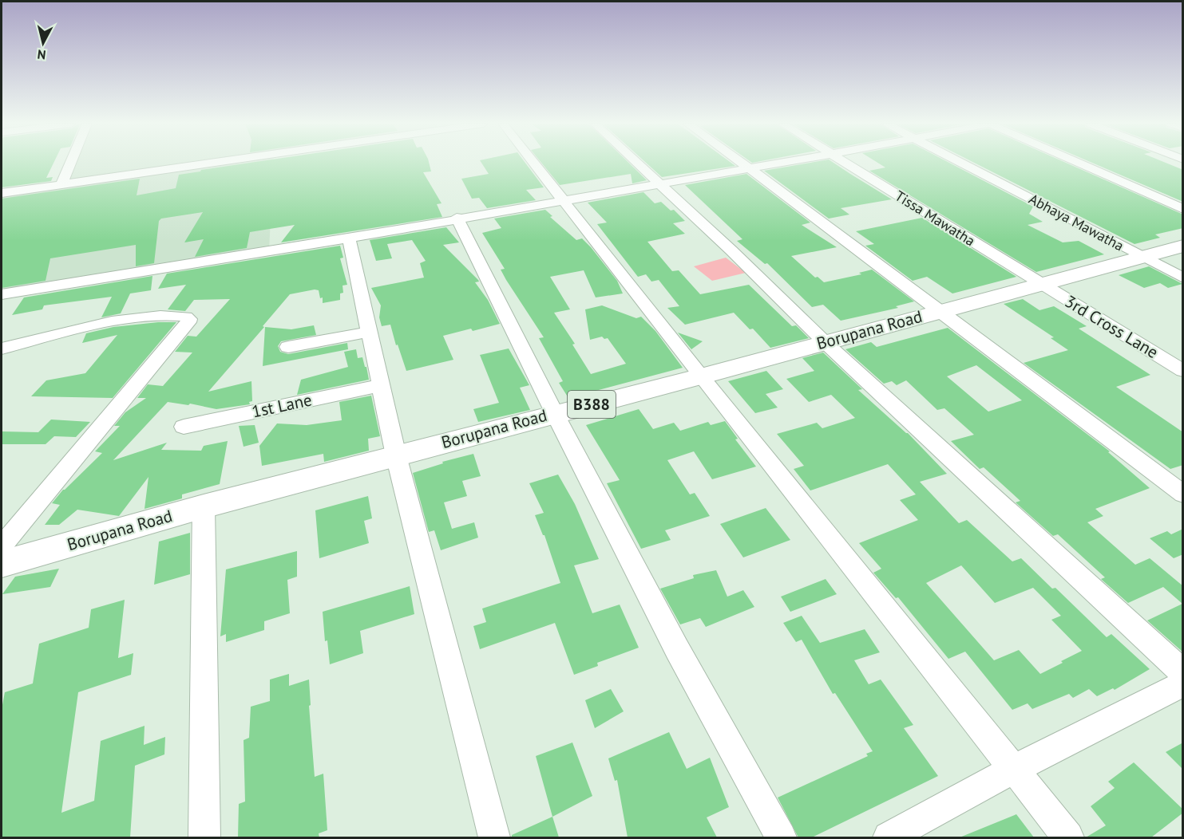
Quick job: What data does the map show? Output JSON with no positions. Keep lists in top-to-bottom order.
{
  "streets": {
    "main road": ["Borupana Road", "B388"],
    "street": [
      "Tissa Mawatha",
      "Abhaya Mawatha",
      "3rd Cross Lane",
      "1st Lane"
    ]
  },
  "crossings": [
    ["Tissa Mawatha", "3rd Cross Lane"],
    ["Tissa Mawatha", "Borupana Road"],
    ["Abhaya Mawatha", "Borupana Road"],
    ["3rd Cross Lane", "Borupana Road"]
  ],
  "north": "bottom"
}
